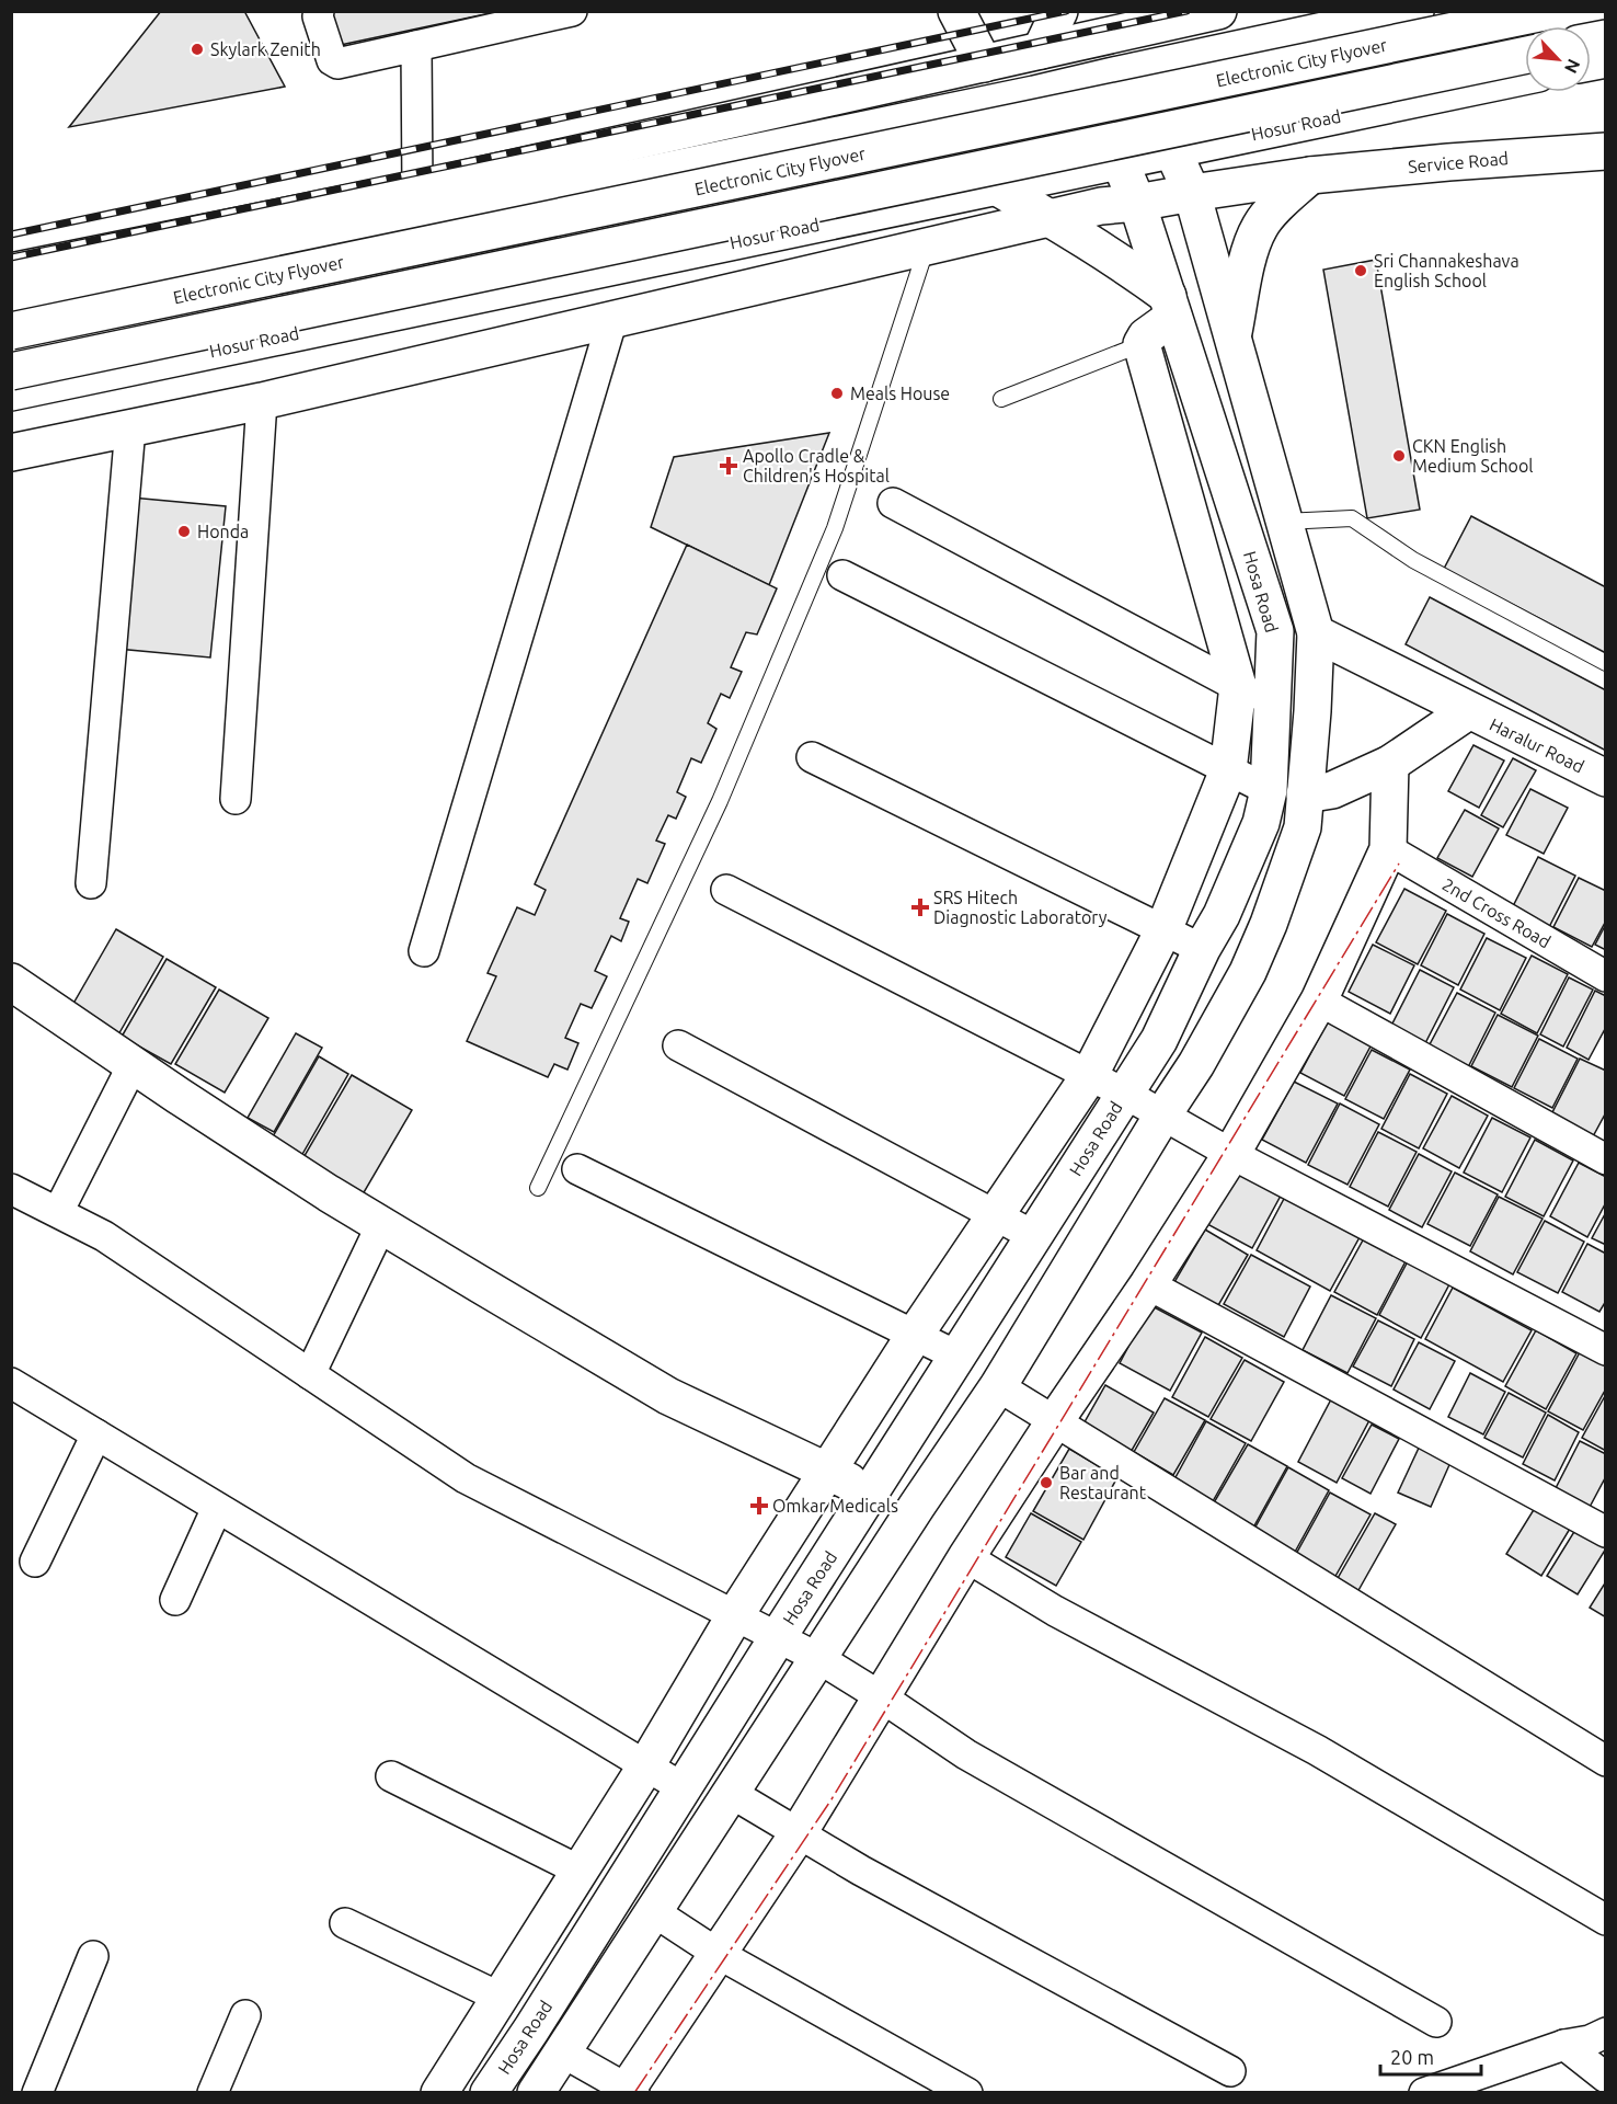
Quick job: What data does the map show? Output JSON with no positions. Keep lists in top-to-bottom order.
{
  "streets": {
    "main road": [
      "Electronic City Flyover",
      "Hosur Road",
      "Service Road",
      "Hosa Road",
      "Haralur Road"
    ],
    "street": ["2nd Cross Road"]
  },
  "crossings": [
    ["Electronic City Flyover", "Hosa Road"],
    ["Hosur Road", "Hosa Road"],
    ["Service Road", "Hosa Road"]
  ],
  "places": {
    "other": [
      "Skylark Zenith",
      "Sri Channakeshava English School",
      "Meals House",
      "CKN English Medium School",
      "Honda",
      "Bar and Restaurant"
    ],
    "health": ["Apollo Cradle & Children's Hospital", "SRS Hitech Diagnostic Laboratory", "Omkar Medicals"]
  },
  "scale_bar": "20 m",
  "north": "bottom right"
}
